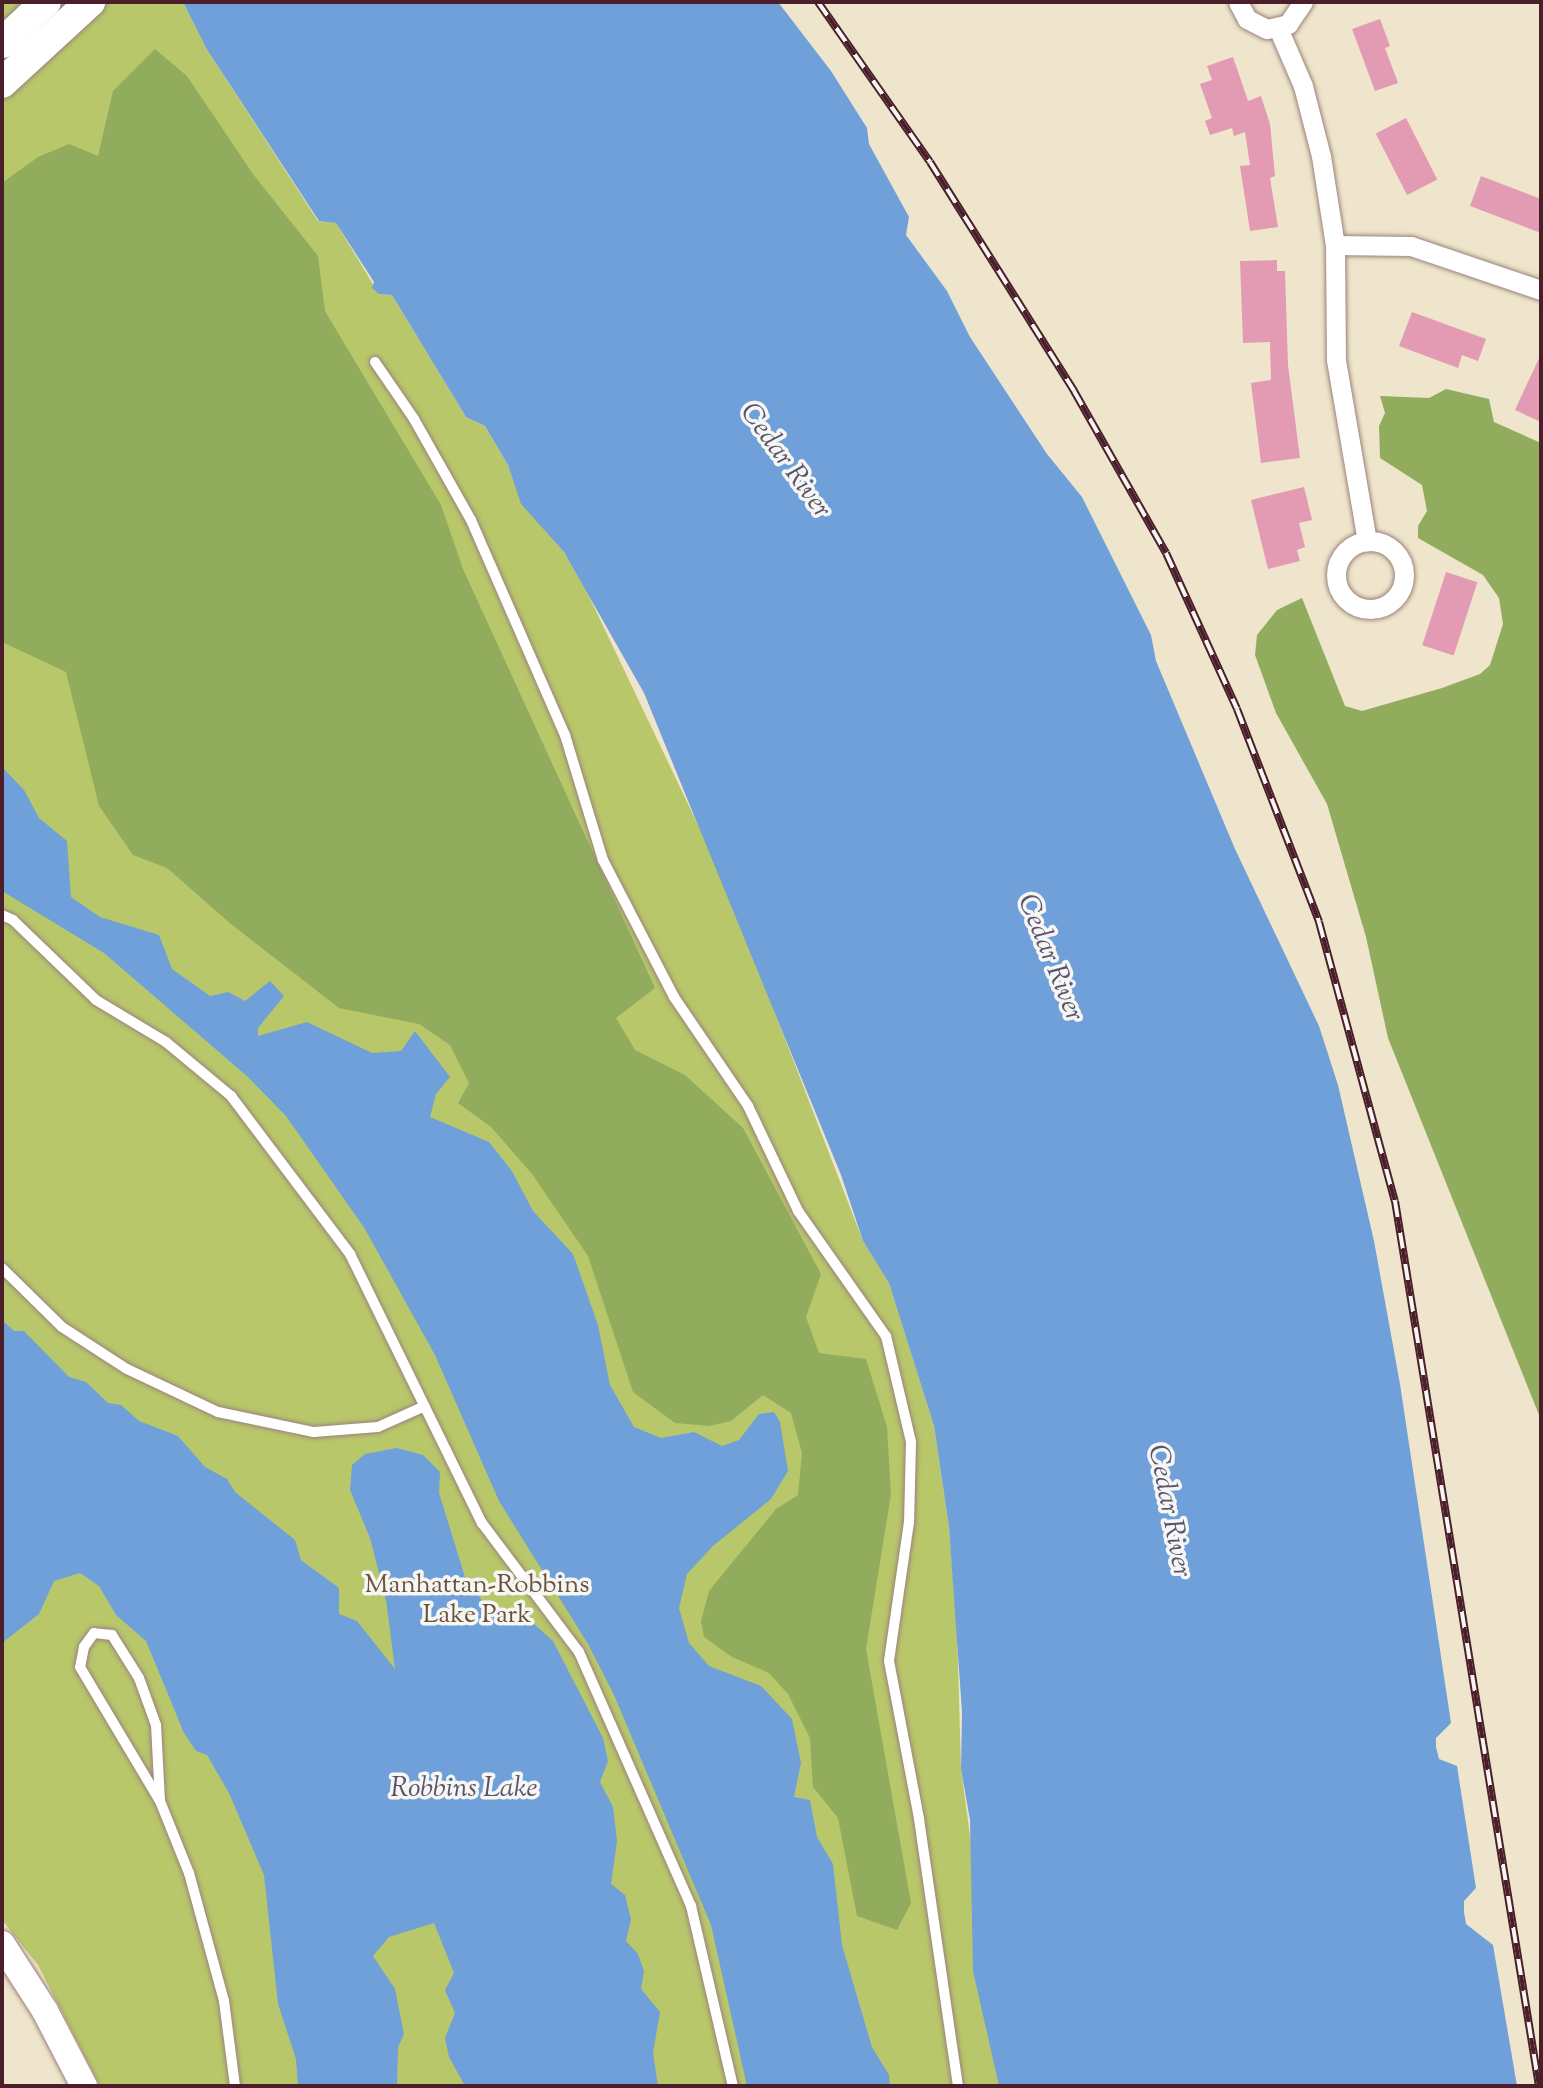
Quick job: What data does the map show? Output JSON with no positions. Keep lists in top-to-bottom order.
{
  "water": ["Cedar River", "Robbins Lake"],
  "parks": ["Manhattan-Robbins Lake Park"]
}
